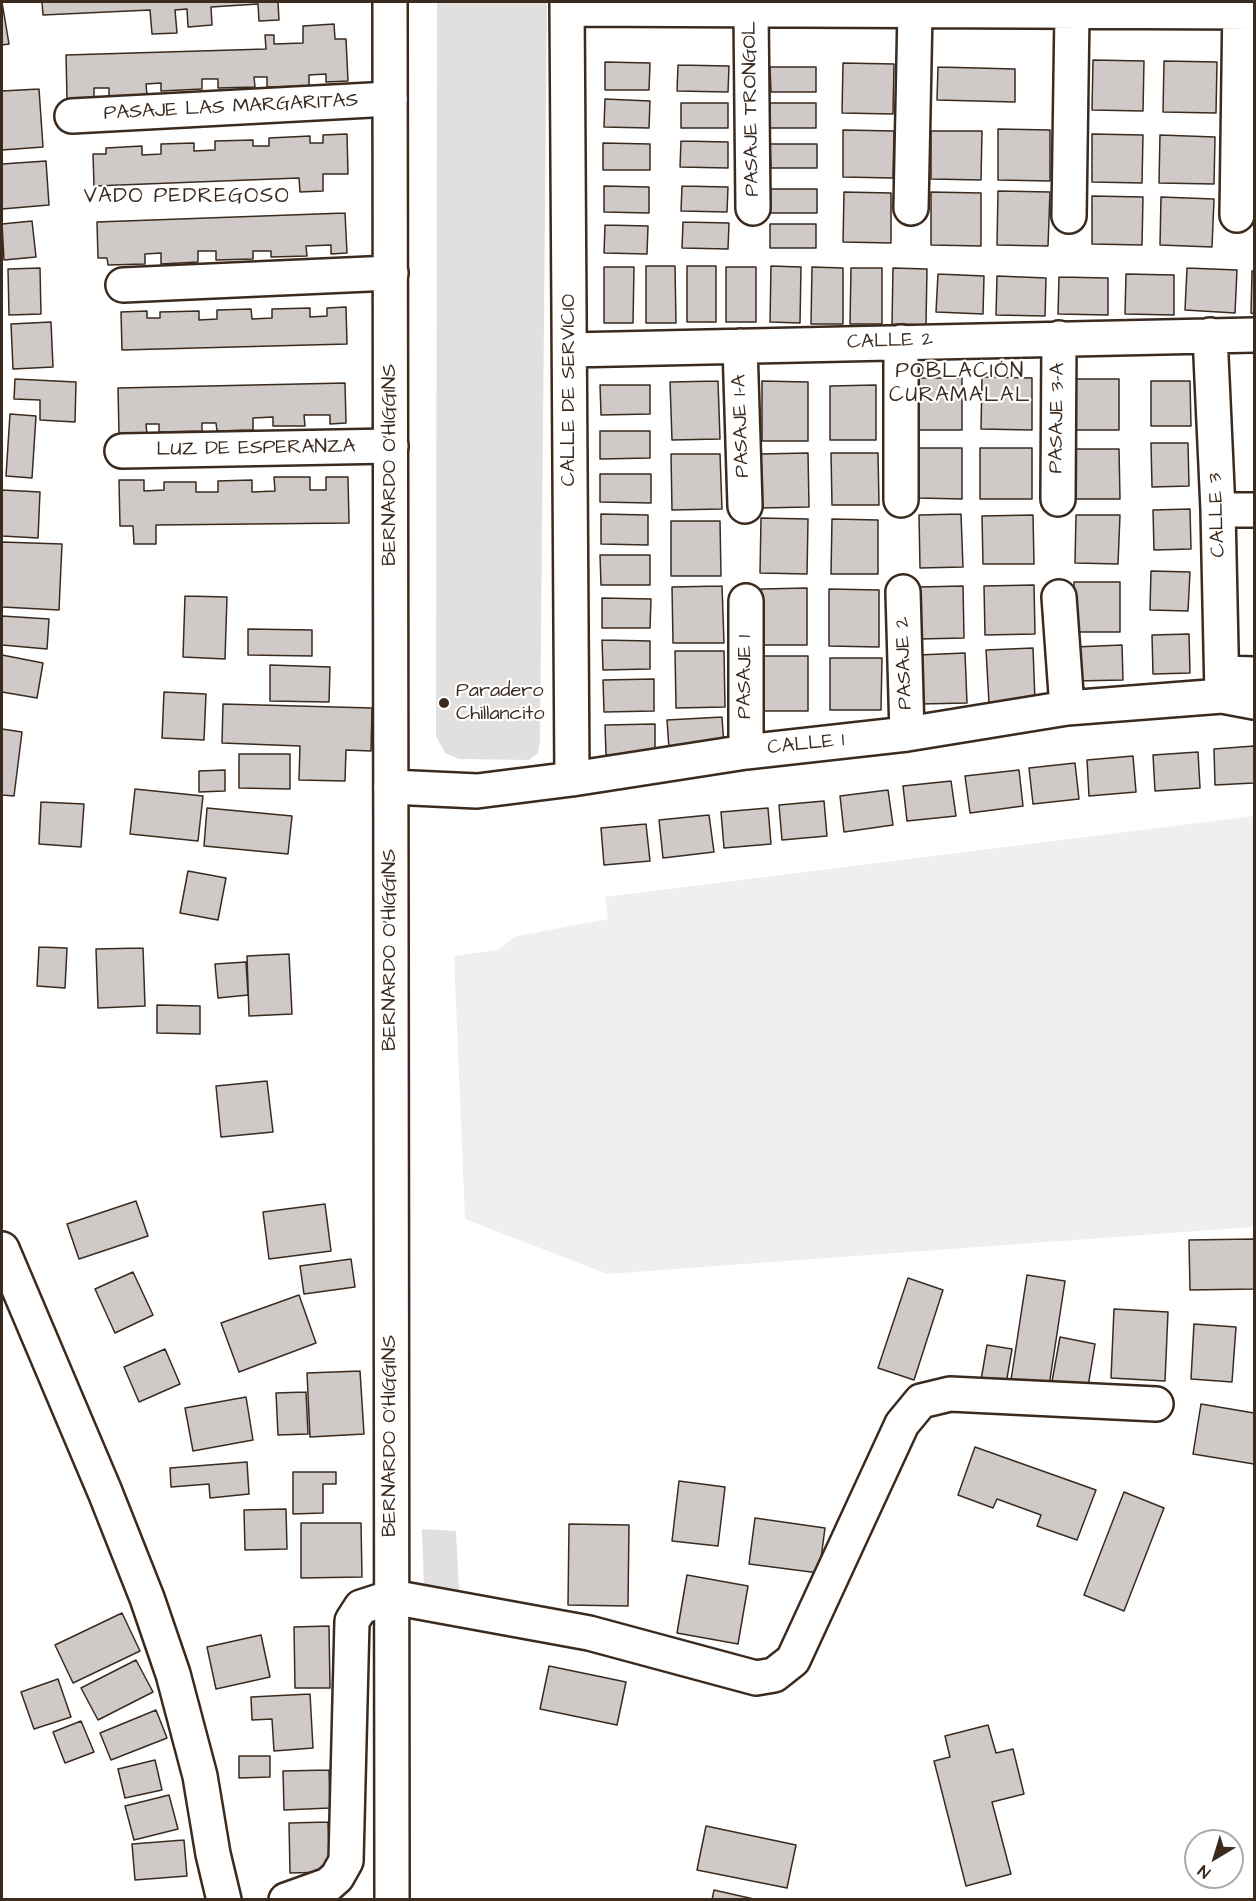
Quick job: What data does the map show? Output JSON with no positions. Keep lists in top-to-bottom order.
{
  "streets": {
    "street": [
      "PASAJE LAS MARGARITAS",
      "PASAJE TRONGOL",
      "CALLE 2",
      "CALLE DE SERVICIO",
      "PASAJE 3-A",
      "PASAJE 1-A",
      "LUZ DE ESPERANZA",
      "BERNARDO O'HIGGINS",
      "CALLE 3",
      "PASAJE 2",
      "PASAJE 1",
      "CALLE 1"
    ]
  },
  "crossings": [
    ["PASAJE LAS MARGARITAS", "BERNARDO O'HIGGINS"],
    ["CALLE 2", "CALLE DE SERVICIO"],
    ["CALLE 2", "PASAJE 3-A"],
    ["CALLE 2", "PASAJE 1-A"],
    ["CALLE 2", "CALLE 3"],
    ["CALLE DE SERVICIO", "CALLE 1"],
    ["LUZ DE ESPERANZA", "BERNARDO O'HIGGINS"],
    ["BERNARDO O'HIGGINS", "CALLE 1"],
    ["CALLE 3", "CALLE 1"],
    ["PASAJE 2", "CALLE 1"],
    ["PASAJE 1", "CALLE 1"]
  ],
  "districts": ["VADO PEDREGOSO", "POBLACIÓN CURAMALAL"],
  "places": ["Paradero Chillancito"],
  "north": "bottom left"
}
